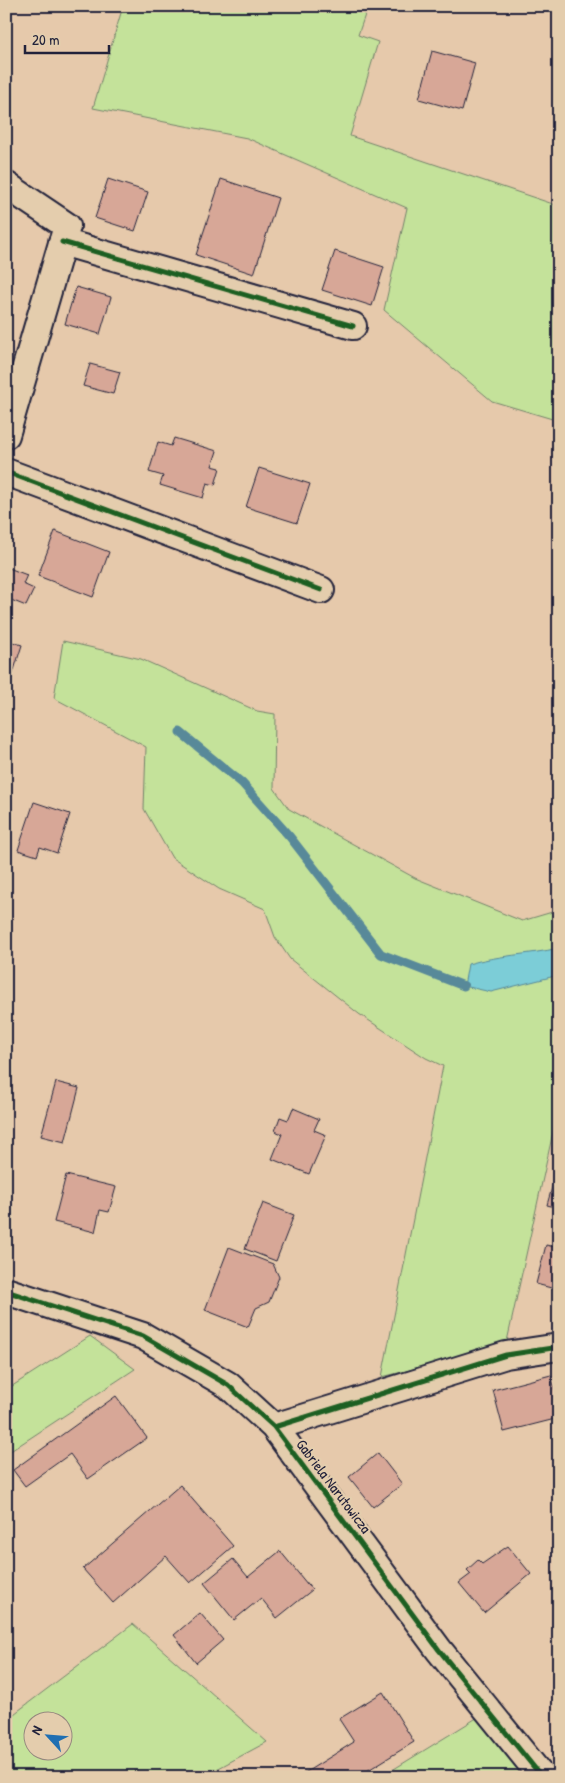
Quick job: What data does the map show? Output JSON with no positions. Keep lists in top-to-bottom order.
{
  "streets": {
    "street": ["Gabriela Narutowicza"]
  },
  "scale_bar": "20 m",
  "north": "top left"
}
